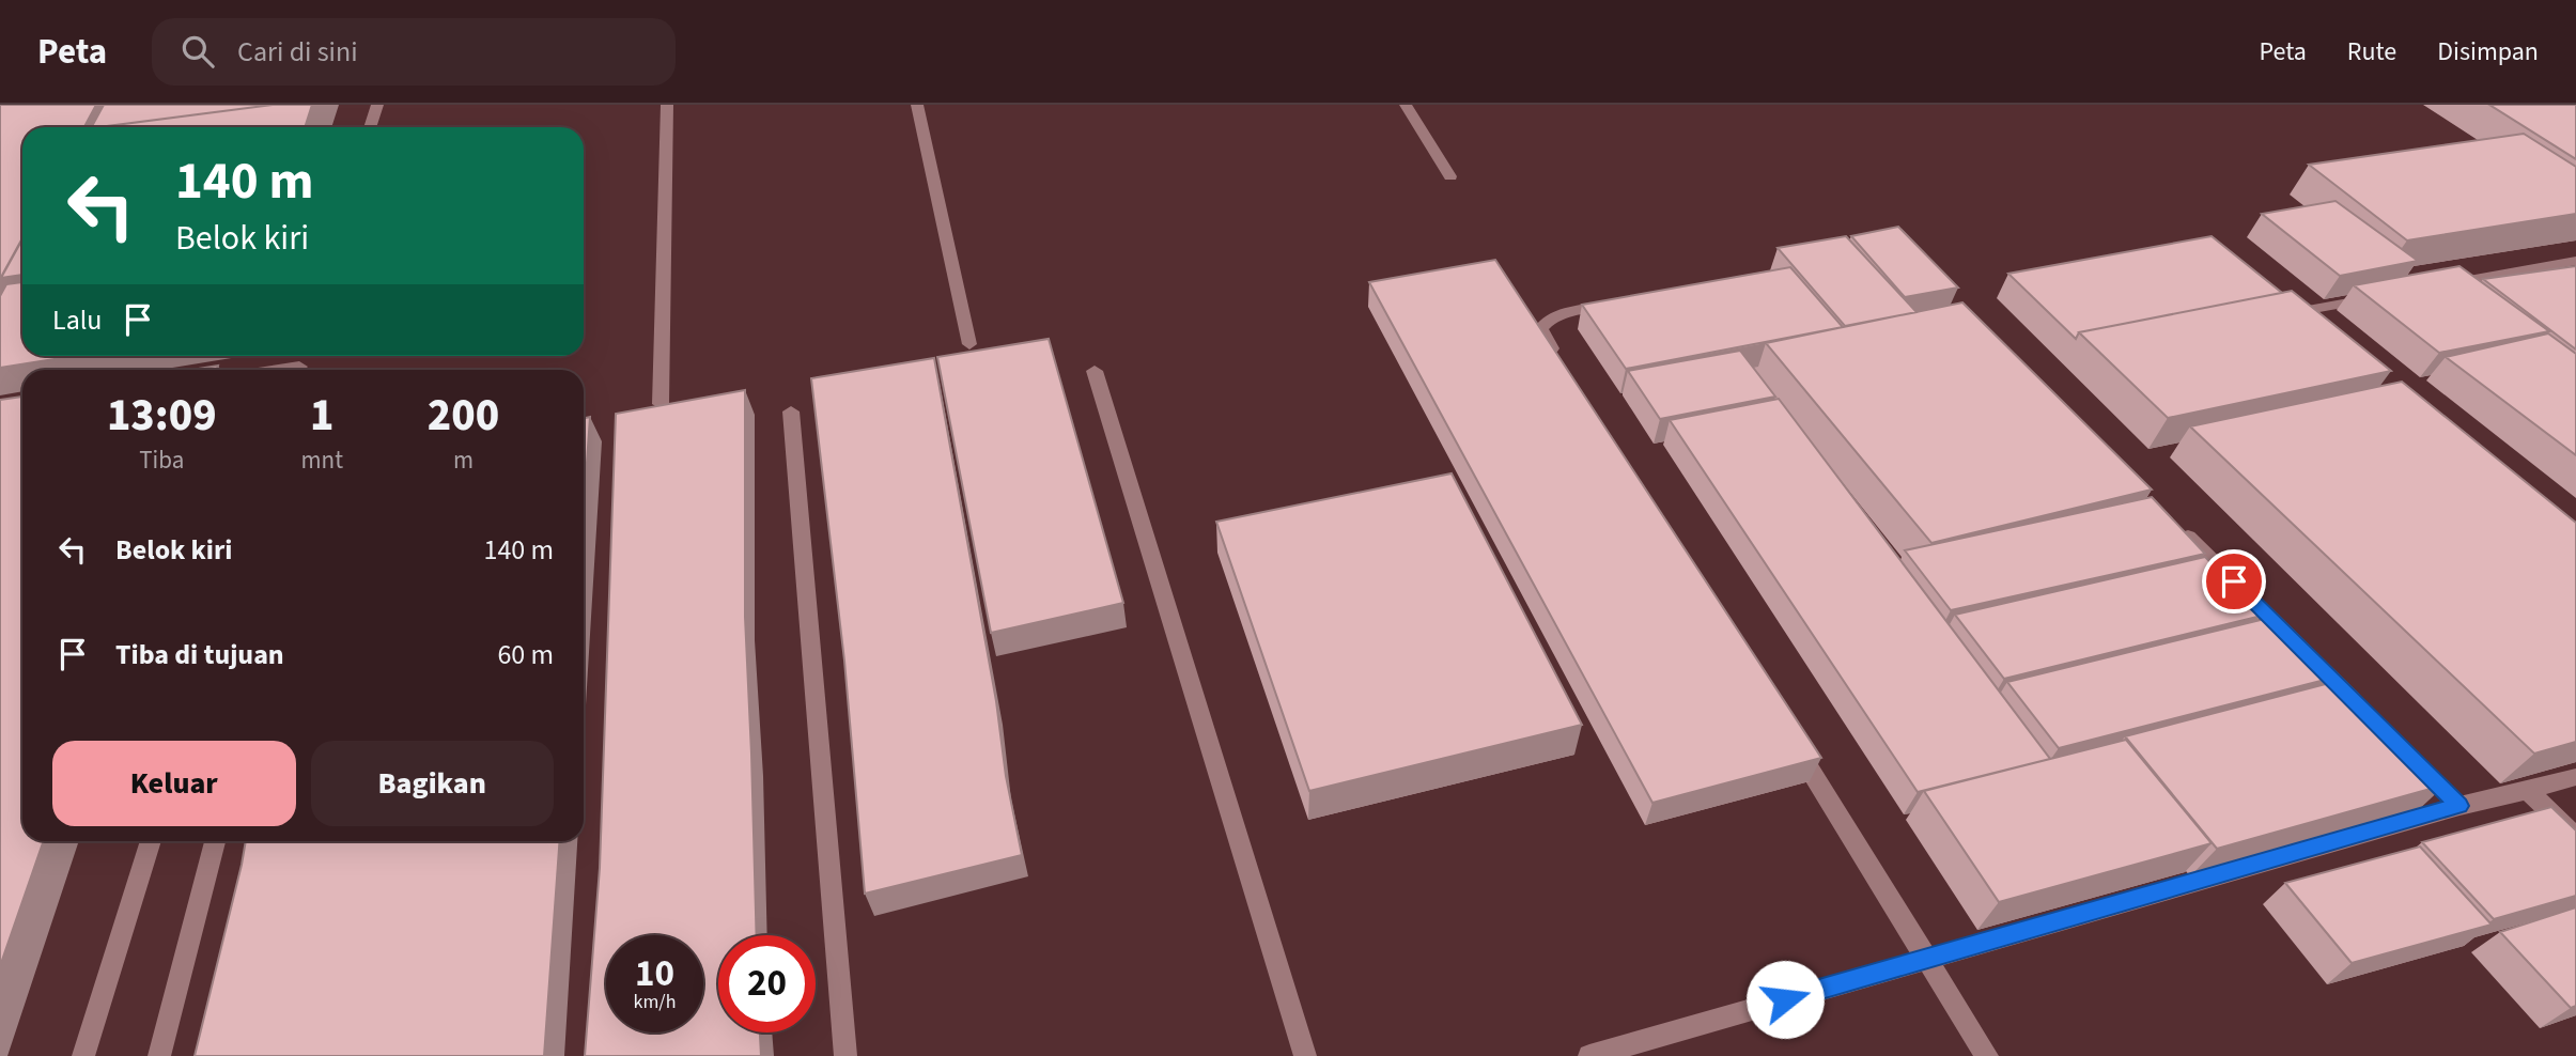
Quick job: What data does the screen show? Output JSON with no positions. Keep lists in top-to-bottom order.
{
  "page": {
    "header": "Peta",
    "search": "Cari di sini",
    "nav": ["Peta", "Rute", "Disimpan"],
    "turn": ["140 m", "Belok kiri"],
    "then": "Lalu",
    "eta": [
      "13:09",
      "Tiba",
      "1",
      "mnt",
      "200",
      "m"
    ],
    "list": [
      {
        "name": "Belok kiri",
        "value": "140 m"
      },
      {
        "name": "Tiba di tujuan",
        "value": "60 m"
      }
    ],
    "buttons": ["Keluar", "Bagikan"],
    "speed": "10 km/h",
    "limit": "20"
  }
}
